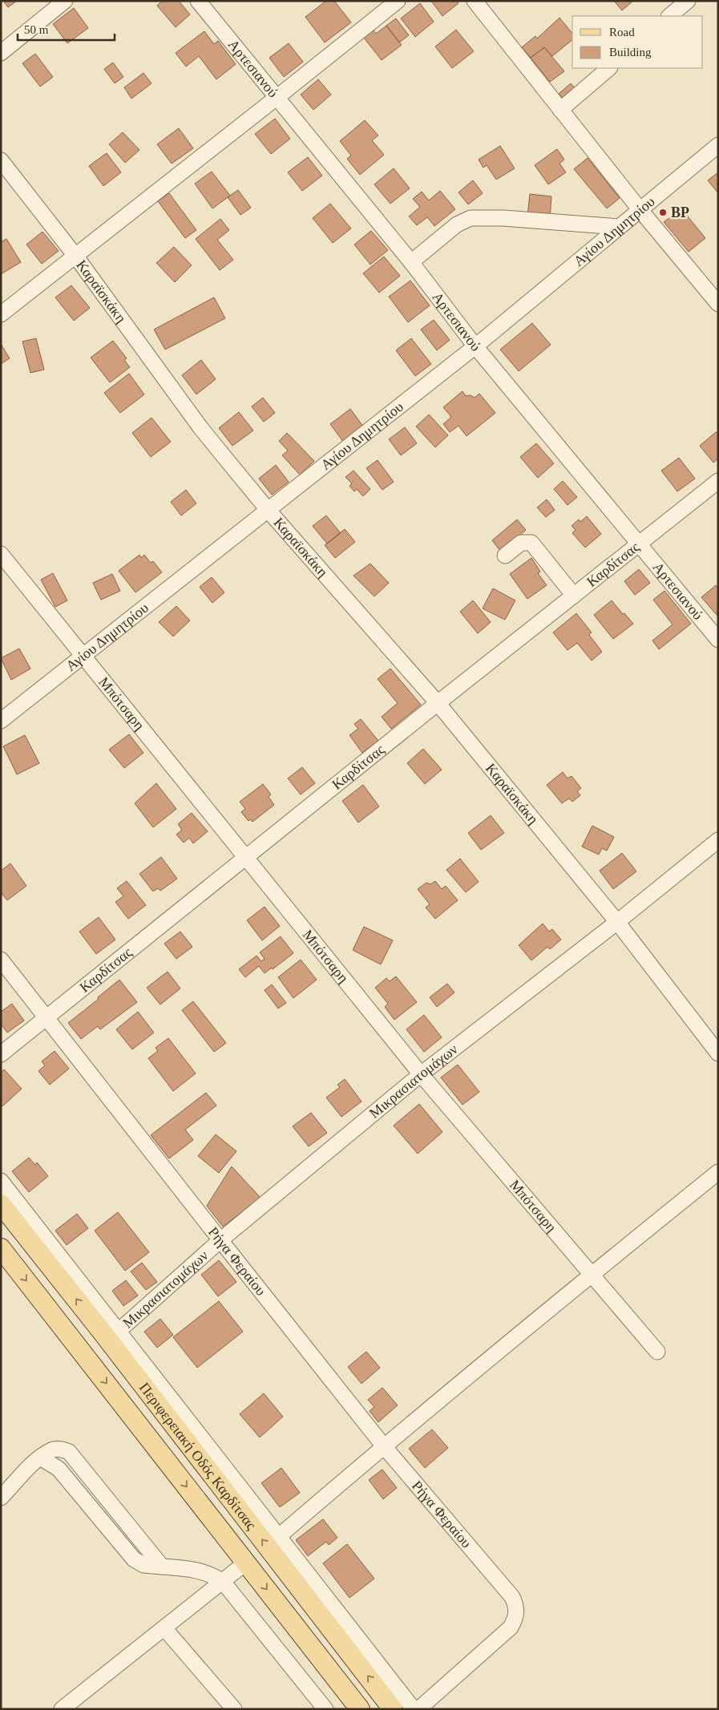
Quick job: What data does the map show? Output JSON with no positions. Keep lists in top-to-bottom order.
{
  "streets": {
    "main road": ["Περιφερειακή Οδός Καρδίτσας"],
    "street": [
      "Αρτεσιανού",
      "Αγίου Δημητρίου",
      "Καραϊσκάκη",
      "Καρδίτσας",
      "Μπότσαρη",
      "Μικρασιατομάχων",
      "Ρήγα Φεραίου"
    ]
  },
  "crossings": [
    ["Αρτεσιανού", "Αγίου Δημητρίου"],
    ["Αρτεσιανού", "Καρδίτσας"],
    ["Αγίου Δημητρίου", "Καραϊσκάκη"],
    ["Αγίου Δημητρίου", "Μπότσαρη"],
    ["Καραϊσκάκη", "Καρδίτσας"],
    ["Καραϊσκάκη", "Μικρασιατομάχων"],
    ["Καρδίτσας", "Μπότσαρη"],
    ["Καρδίτσας", "Ρήγα Φεραίου"],
    ["Μπότσαρη", "Μικρασιατομάχων"],
    ["Μικρασιατομάχων", "Ρήγα Φεραίου"]
  ],
  "places": ["BP"],
  "legend": ["Road", "Building"],
  "scale_bar": "50 m"
}
